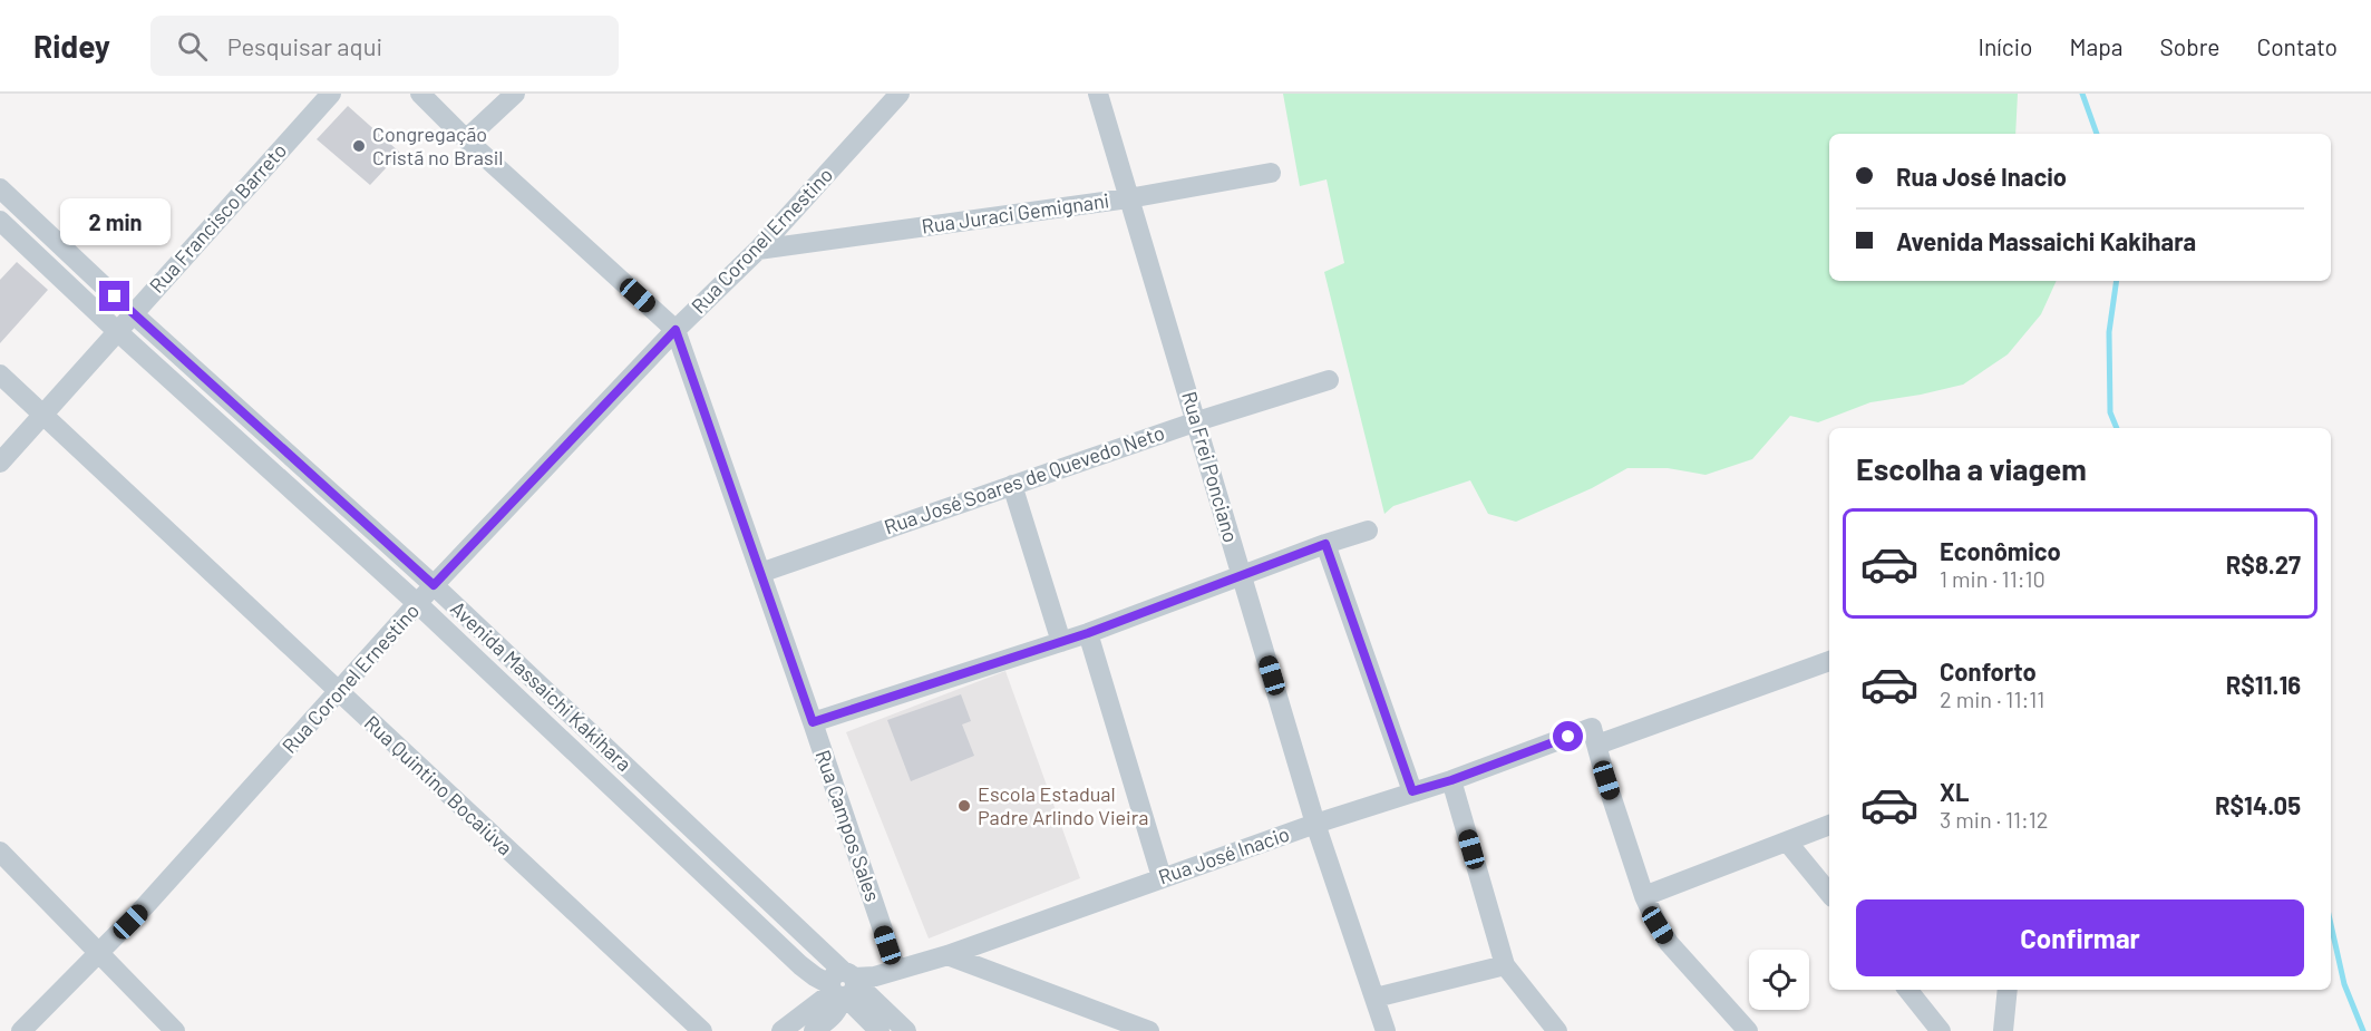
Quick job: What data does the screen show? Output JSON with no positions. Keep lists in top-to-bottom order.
{
  "streets": {
    "street": [
      "Rua Juraci Gemignani",
      "Rua Francisco Barreto",
      "Rua Coronel Ernestino",
      "Rua Frei Ponciano",
      "Rua José Soares de Quevedo Neto",
      "Avenida Massaichi Kakihara",
      "Rua Quintino Bocaiúva",
      "Rua Campos Sales",
      "Rua José Inacio"
    ]
  },
  "crossings": [
    ["Rua Juraci Gemignani", "Rua Coronel Ernestino"],
    ["Rua Juraci Gemignani", "Rua Frei Ponciano"],
    ["Rua Francisco Barreto", "Avenida Massaichi Kakihara"],
    ["Rua Francisco Barreto", "Rua Quintino Bocaiúva"],
    ["Rua Coronel Ernestino", "Avenida Massaichi Kakihara"],
    ["Rua Coronel Ernestino", "Rua Quintino Bocaiúva"],
    ["Rua Coronel Ernestino", "Rua Campos Sales"],
    ["Rua Frei Ponciano", "Rua José Soares de Quevedo Neto"],
    ["Rua Frei Ponciano", "Rua José Inacio"],
    ["Rua José Soares de Quevedo Neto", "Rua Campos Sales"],
    ["Avenida Massaichi Kakihara", "Rua José Inacio"],
    ["Rua Campos Sales", "Rua José Inacio"]
  ],
  "places": ["Congregação Cristã no Brasil", "Escola Estadual Padre Arlindo Vieira"],
  "page": {
    "header": "Ridey",
    "search": "Pesquisar aqui",
    "nav": [
      "Início",
      "Mapa",
      "Sobre",
      "Contato"
    ],
    "banner": ["Rua José Inacio", "Avenida Massaichi Kakihara"],
    "bubble": "2 min",
    "heading": "Escolha a viagem",
    "list": [
      {
        "name": "Econômico",
        "note": "1 min · 11:10",
        "value": "R$8.27"
      },
      {
        "name": "Conforto",
        "note": "2 min · 11:11",
        "value": "R$11.16"
      },
      {
        "name": "XL",
        "note": "3 min · 11:12",
        "value": "R$14.05"
      }
    ],
    "buttons": "Confirmar"
  }
}
